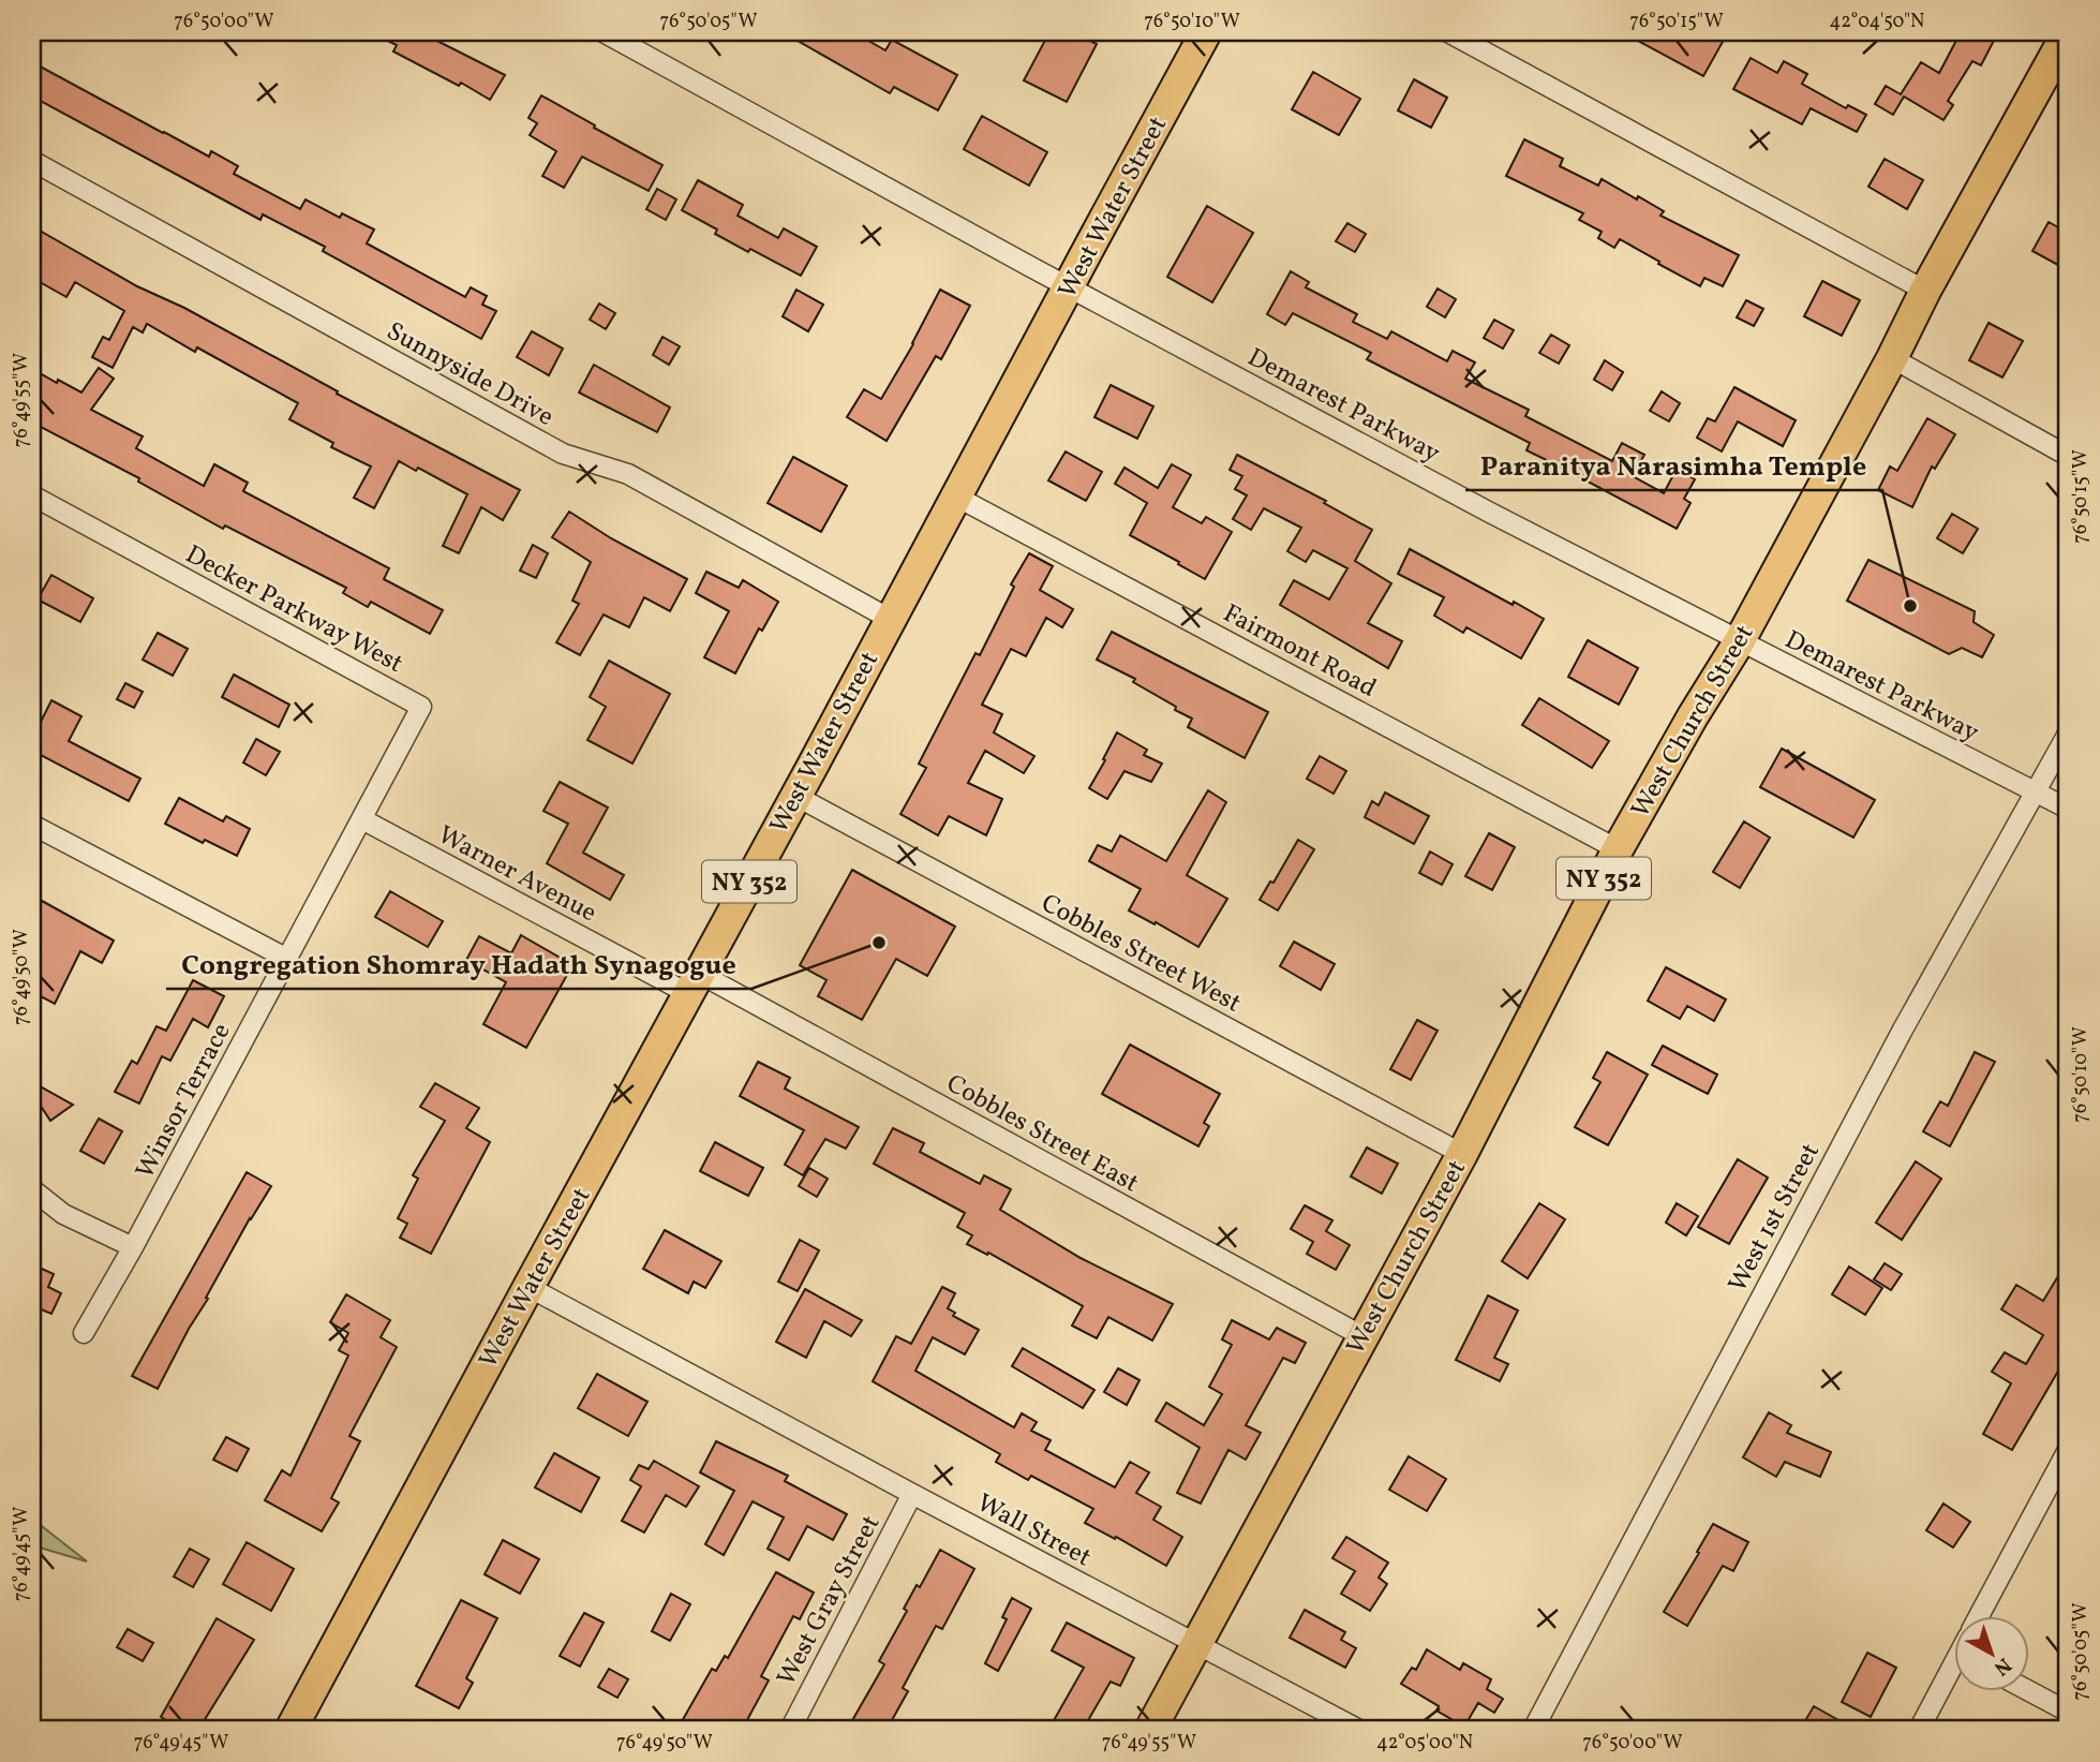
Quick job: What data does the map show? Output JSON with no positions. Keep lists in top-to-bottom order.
{
  "streets": {
    "main road": ["West Water Street", "West Church Street", "NY 352"],
    "street": [
      "Sunnyside Drive",
      "Demarest Parkway",
      "Decker Parkway West",
      "Fairmont Road",
      "Warner Avenue",
      "Cobbles Street West",
      "Winsor Terrace",
      "Cobbles Street East",
      "West 1st Street",
      "Wall Street",
      "West Gray Street"
    ]
  },
  "crossings": [
    ["West Water Street", "Sunnyside Drive"],
    ["West Water Street", "Demarest Parkway"],
    ["West Water Street", "Fairmont Road"],
    ["West Water Street", "Warner Avenue"],
    ["West Water Street", "Cobbles Street West"],
    ["West Water Street", "Cobbles Street East"],
    ["West Water Street", "Wall Street"],
    ["Demarest Parkway", "West Church Street"],
    ["Demarest Parkway", "West 1st Street"],
    ["Decker Parkway West", "Warner Avenue"],
    ["Decker Parkway West", "Winsor Terrace"],
    ["Fairmont Road", "West Church Street"],
    ["West Church Street", "Cobbles Street West"],
    ["West Church Street", "Cobbles Street East"],
    ["West Church Street", "Wall Street"],
    ["Warner Avenue", "Winsor Terrace"],
    ["Warner Avenue", "Cobbles Street East"],
    ["Wall Street", "West Gray Street"]
  ],
  "places": ["Paranitya Narasimha Temple", "Congregation Shomray Hadath Synagogue"],
  "north": "bottom right",
  "coordinates": [
    "76°50'00\"W",
    "76°50'05\"W",
    "76°50'10\"W",
    "76°50'15\"W",
    "42°04'50\"N",
    "76°49'55\"W",
    "76°49'50\"W",
    "76°49'45\"W",
    "42°05'00\"N"
  ]
}
